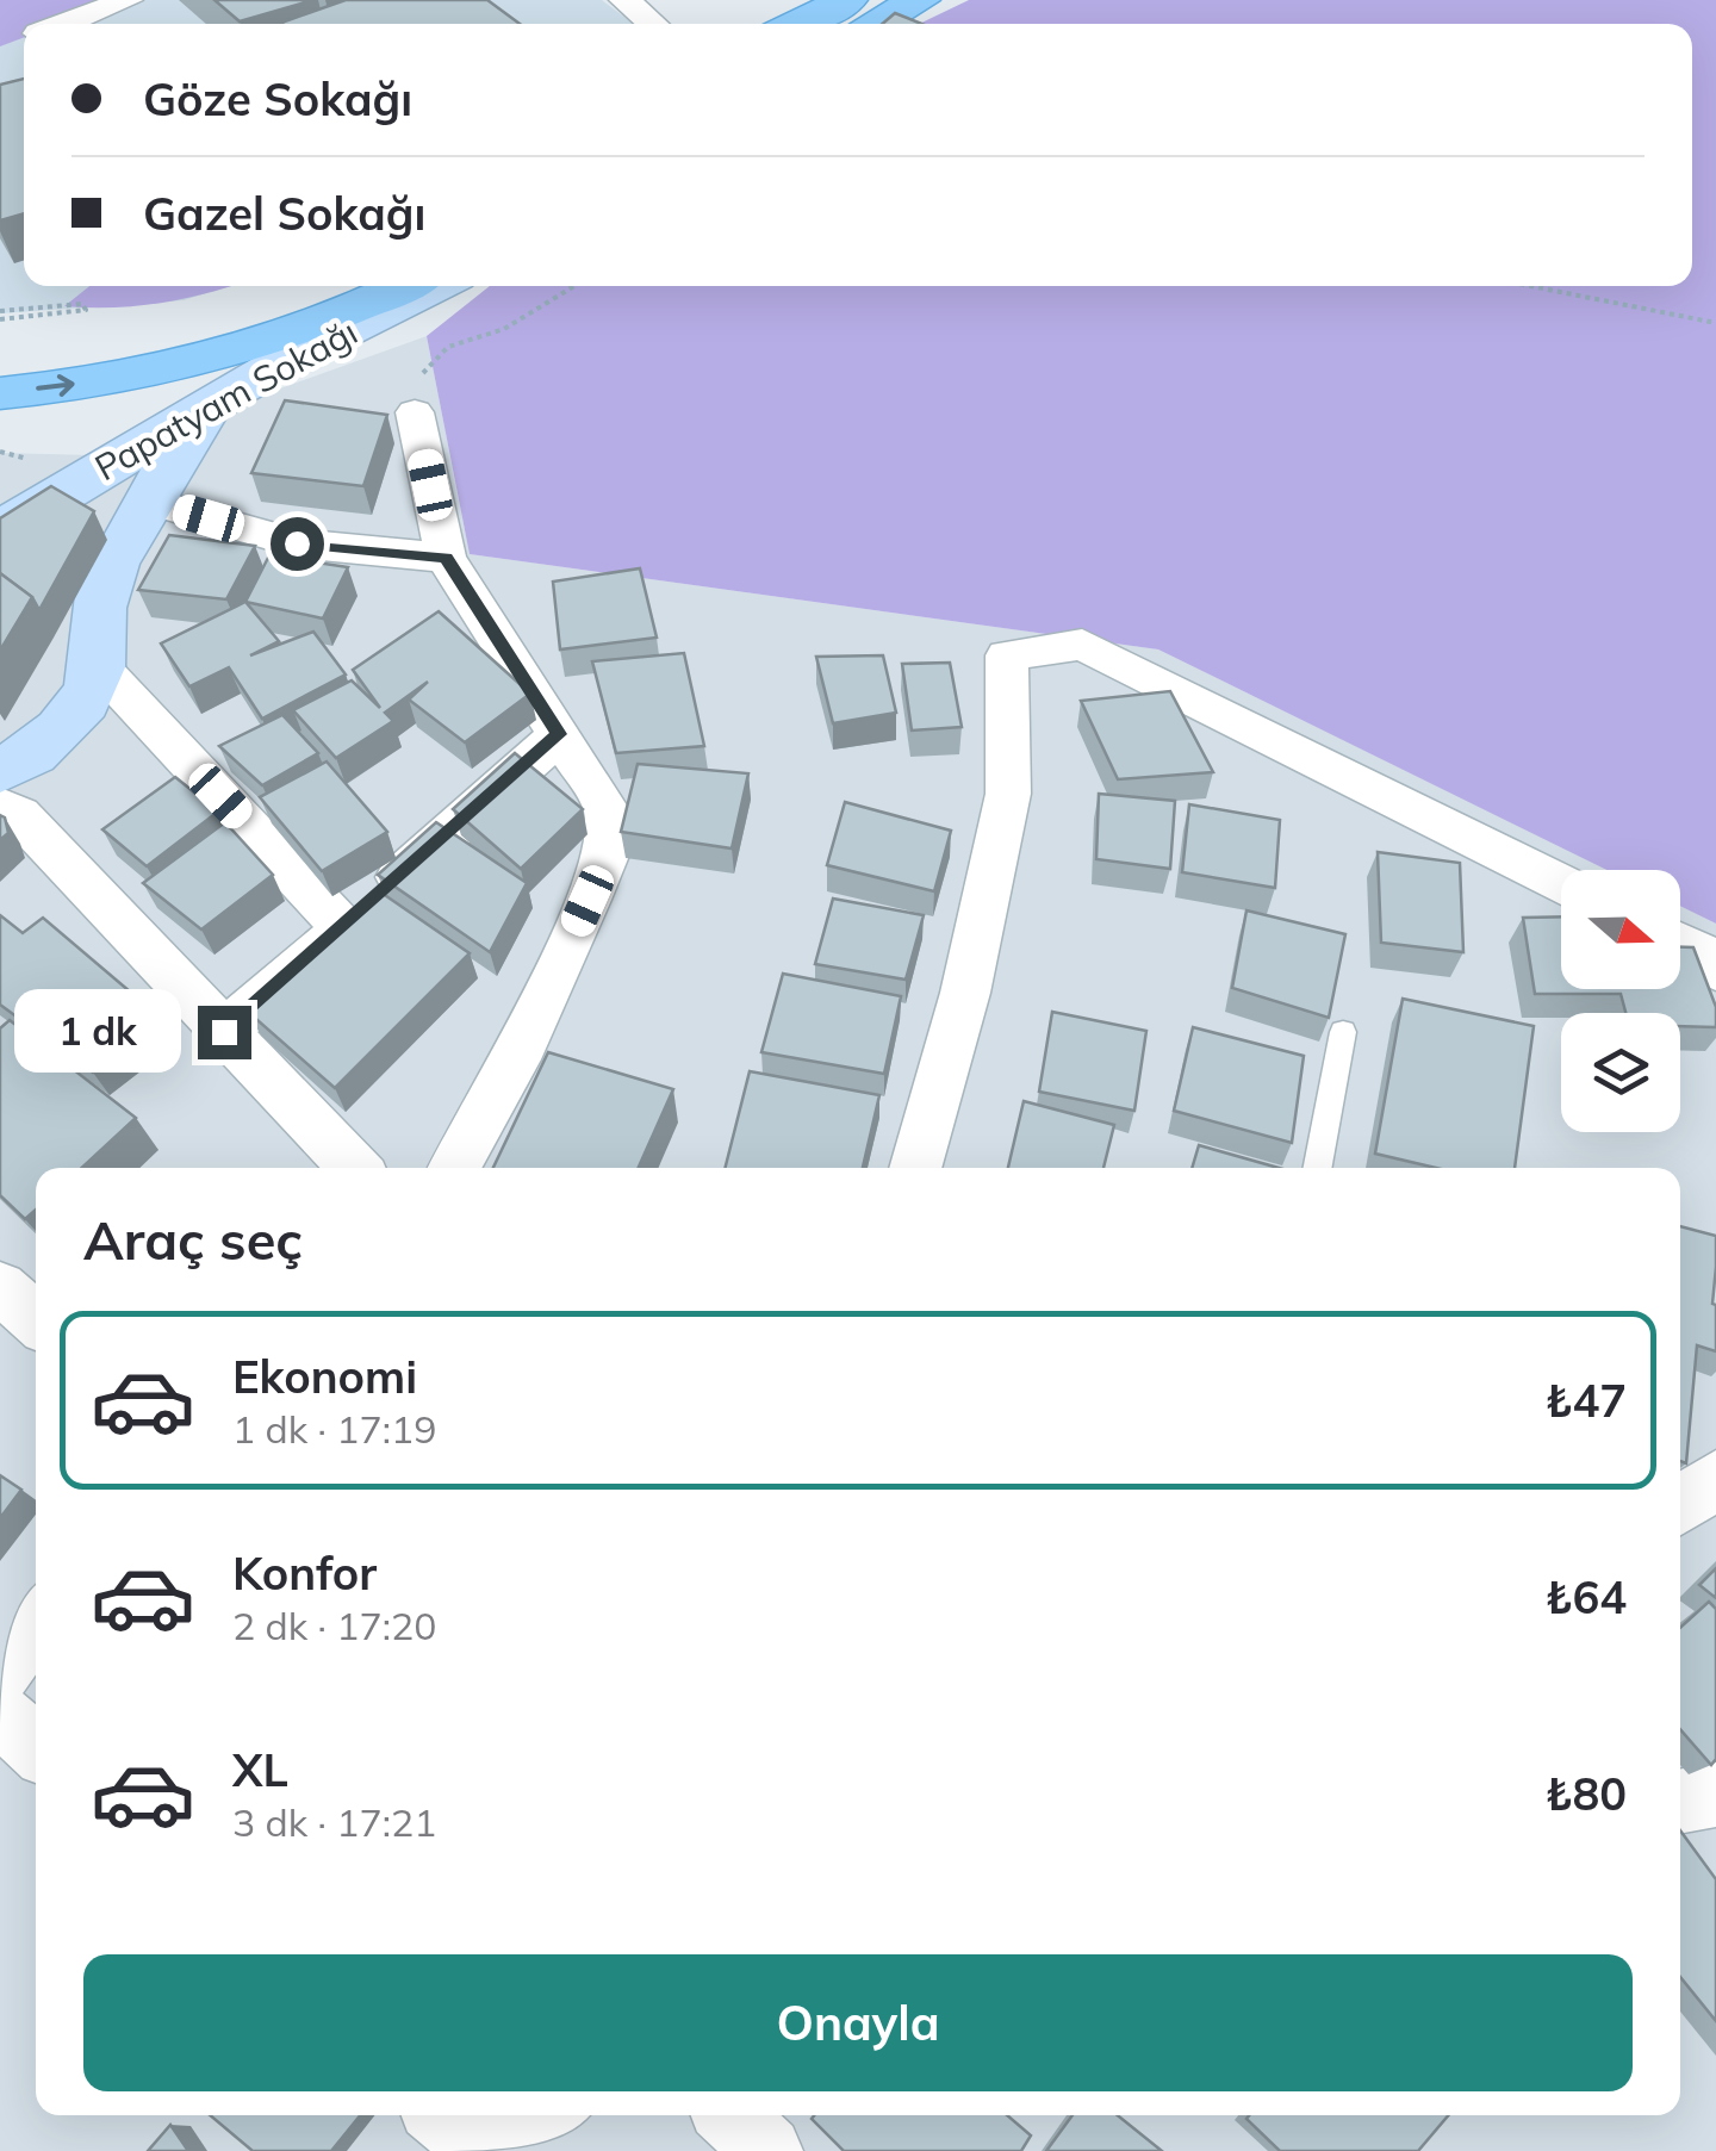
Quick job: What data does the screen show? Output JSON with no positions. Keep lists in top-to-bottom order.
{
  "streets": {
    "main road": ["Papatyam Sokağı"]
  },
  "north": "right",
  "page": {
    "banner": ["Göze Sokağı", "Gazel Sokağı"],
    "bubble": "1 dk",
    "heading": "Araç seç",
    "list": [
      {
        "name": "Ekonomi",
        "note": "1 dk · 17:19",
        "value": "₺47"
      },
      {
        "name": "Konfor",
        "note": "2 dk · 17:20",
        "value": "₺64"
      },
      {
        "name": "XL",
        "note": "3 dk · 17:21",
        "value": "₺80"
      }
    ],
    "buttons": "Onayla"
  }
}
